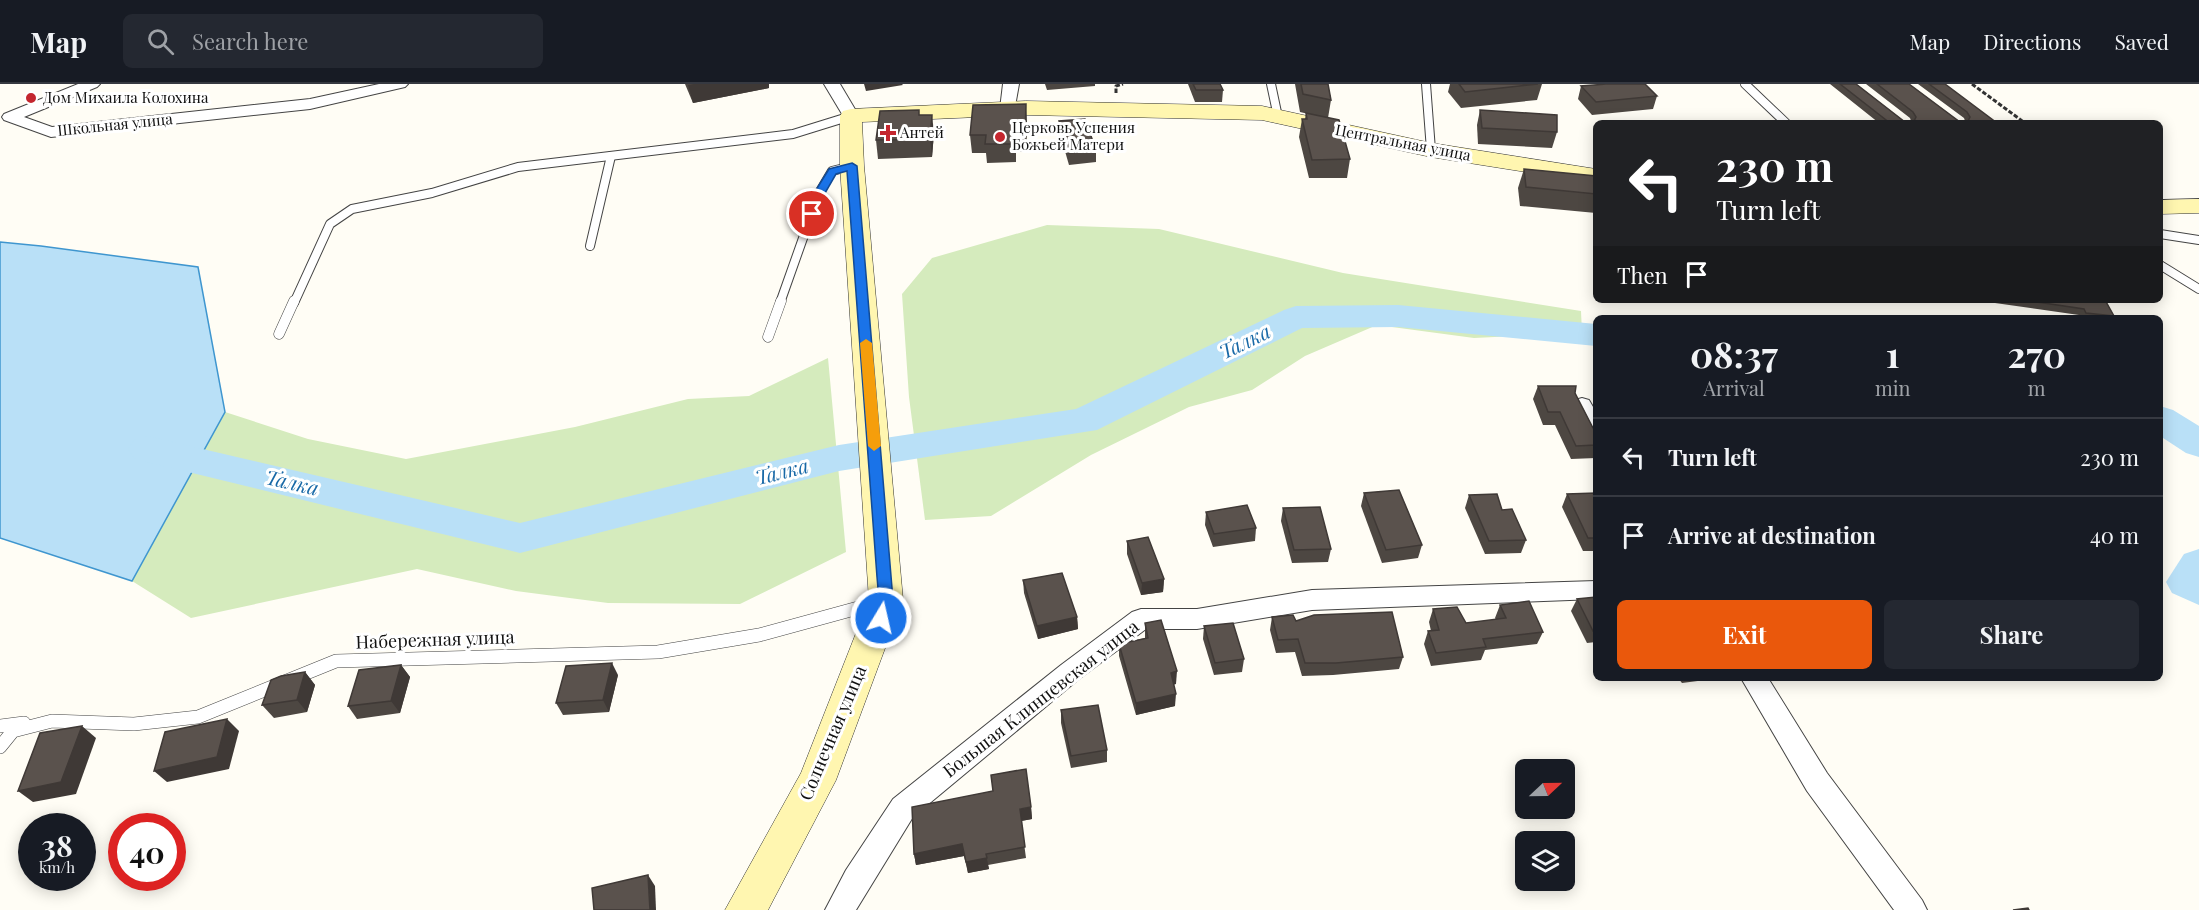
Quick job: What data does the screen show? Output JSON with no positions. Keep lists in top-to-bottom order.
{
  "streets": {
    "street": [
      "Школьная улица",
      "Центральная улица",
      "Большая Клинцевская улица",
      "Солнечная улица"
    ],
    "lane": ["Набережная улица"]
  },
  "crossings": [
    ["Центральная улица", "Солнечная улица"],
    ["Набережная улица", "Солнечная улица"]
  ],
  "water": ["Талка"],
  "places": {
    "other": ["Дом Михаила Колохина", "Церковь Успения Божьей Матери"],
    "health": ["Антей"]
  },
  "north": "right",
  "page": {
    "header": "Map",
    "search": "Search here",
    "nav": ["Map", "Directions", "Saved"],
    "turn": ["230 m", "Turn left"],
    "then": "Then",
    "eta": [
      "08:37",
      "Arrival",
      "1",
      "min",
      "270",
      "m"
    ],
    "list": [
      {
        "name": "Turn left",
        "value": "230 m"
      },
      {
        "name": "Arrive at destination",
        "value": "40 m"
      }
    ],
    "buttons": ["Exit", "Share"],
    "speed": "38 km/h",
    "limit": "40"
  }
}
